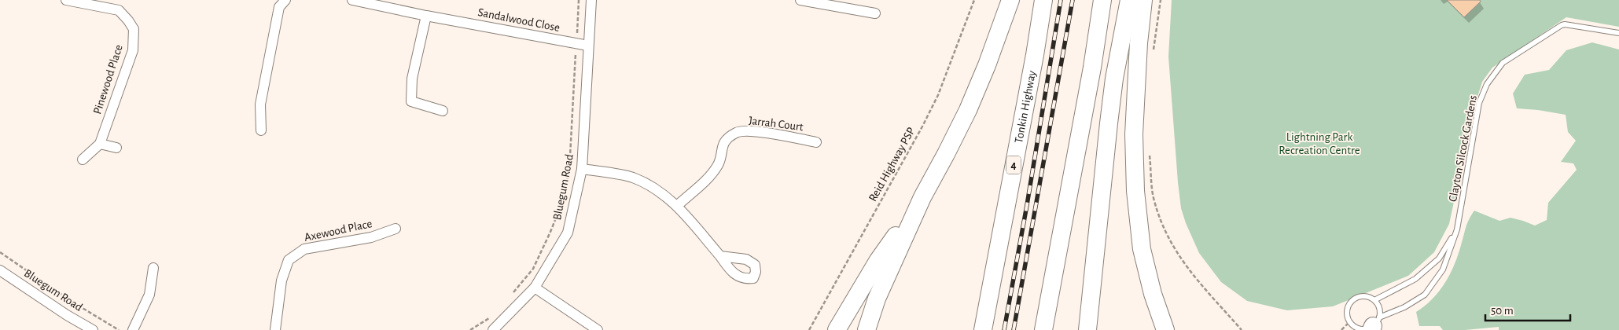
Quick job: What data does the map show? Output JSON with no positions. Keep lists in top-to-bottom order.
{
  "streets": {
    "highway": ["Tonkin Highway", "4"],
    "street": [
      "Sandalwood Close",
      "Pinewood Place",
      "Jarrah Court",
      "Bluegum Road",
      "Axewood Place"
    ],
    "lane": ["Clayton Silcock Gardens"],
    "path": ["Reid Highway PSP"]
  },
  "crossings": [
    ["Sandalwood Close", "Bluegum Road"]
  ],
  "parks": ["Lightning Park Recreation Centre"],
  "scale_bar": "50 m"
}
